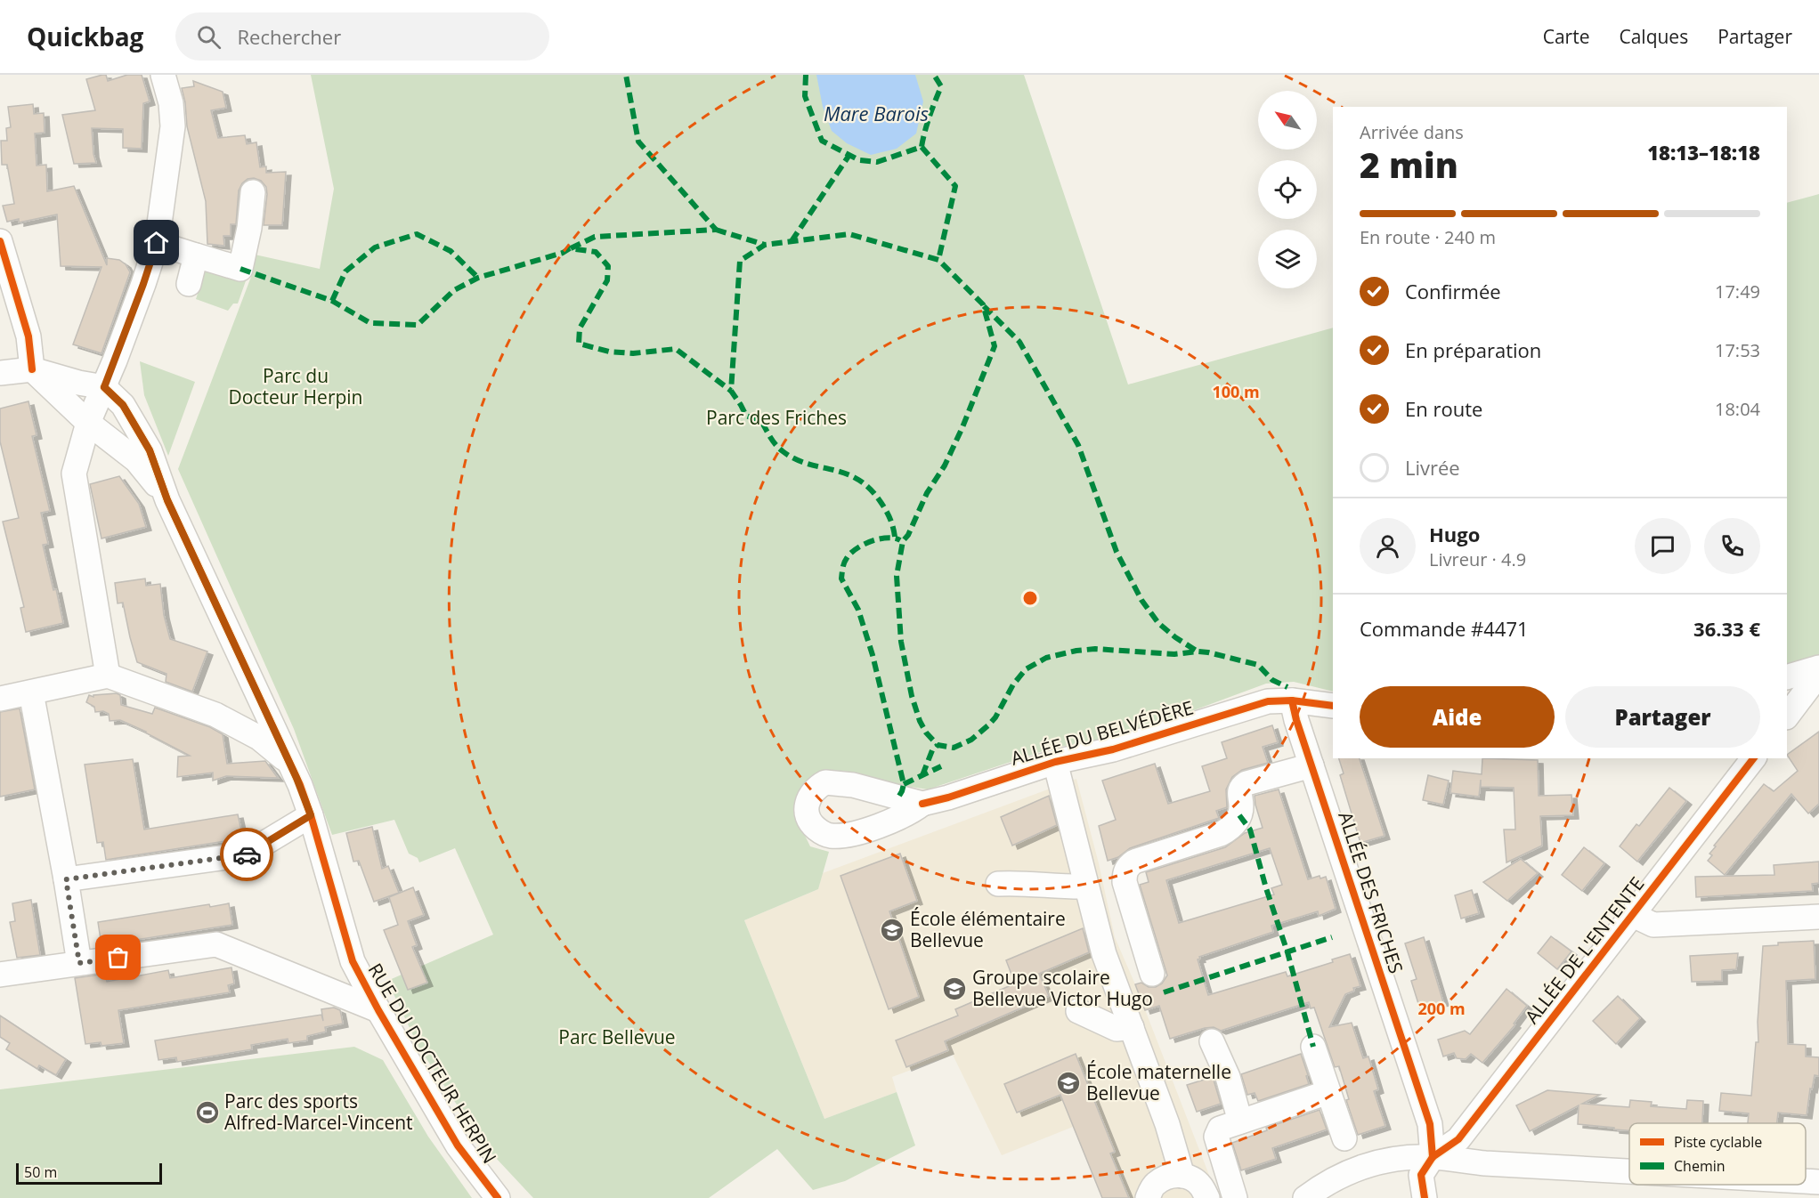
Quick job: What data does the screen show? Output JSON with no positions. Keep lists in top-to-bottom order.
{
  "streets": {
    "street": [
      "ALLÉE DU BELVÉDÈRE",
      "ALLÉE DES FRICHES",
      "ALLÉE DE L'ENTENTE",
      "RUE DU DOCTEUR HERPIN"
    ]
  },
  "crossings": [
    ["ALLÉE DU BELVÉDÈRE", "ALLÉE DES FRICHES"],
    ["ALLÉE DES FRICHES", "ALLÉE DE L'ENTENTE"]
  ],
  "water": ["Mare Barois"],
  "parks": ["Parc du Docteur Herpin", "Parc des Friches", "Parc Bellevue"],
  "places": {
    "school or university": ["École élémentaire Bellevue", "Groupe scolaire Bellevue Victor Hugo", "École maternelle Bellevue"],
    "sports": ["Parc des sports Alfred-Marcel-Vincent"]
  },
  "legend": ["Piste cyclable", "Chemin"],
  "scale_bar": "50 m",
  "north": "top left",
  "page": {
    "header": "Quickbag",
    "search": "Rechercher",
    "nav": ["Carte", "Calques", "Partager"],
    "heading": ["2 min", "Arrivée dans", "18:13–18:18"],
    "panel": [
      "Hugo",
      "Livreur · 4.9",
      "Commande #4471",
      "36.33 €"
    ],
    "bar": "En route · 240 m",
    "list": [
      ["Confirmée", "17:49"],
      ["En préparation", "17:53"],
      ["En route", "18:04"],
      "Livrée"
    ],
    "buttons": ["Aide", "Partager"],
    "scale": "50 m"
  },
  "rings": ["100 m", "200 m"]
}
